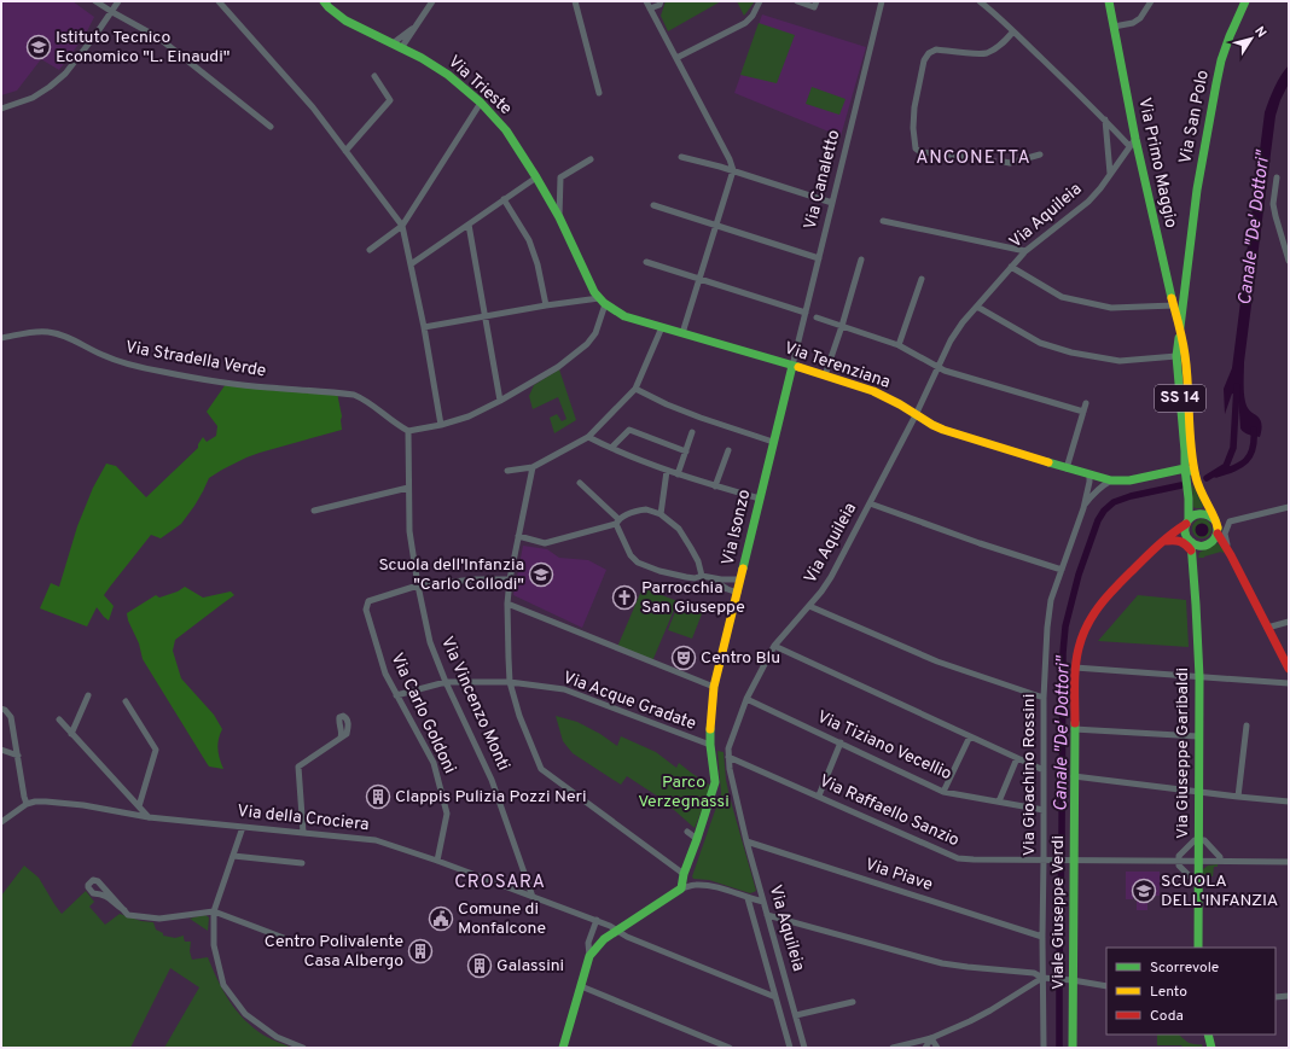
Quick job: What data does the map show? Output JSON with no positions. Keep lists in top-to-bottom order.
{
  "streets": {
    "street": [
      "Via Trieste",
      "Via San Polo",
      "Via Primo Maggio",
      "Via Canaletto",
      "Via Aquileia",
      "Via Stradella Verde",
      "Via Terenziana",
      "SS 14",
      "Via Isonzo",
      "Via Acque Gradate",
      "Via Vincenzo Monti",
      "Via Carlo Goldoni",
      "Via Tiziano Vecellio",
      "Via Giuseppe Garibaldi",
      "Via Gioachino Rossini",
      "Via Raffaello Sanzio",
      "Via della Crociera",
      "Via Piave",
      "Viale Giuseppe Verdi"
    ]
  },
  "crossings": [
    ["Via Trieste", "Via Terenziana"],
    ["Via San Polo", "Via Primo Maggio"],
    ["Via San Polo", "SS 14"],
    ["Via Primo Maggio", "Via Aquileia"],
    ["Via Primo Maggio", "SS 14"],
    ["Via Canaletto", "Via Terenziana"],
    ["Via Canaletto", "Via Isonzo"],
    ["Via Aquileia", "Via Terenziana"],
    ["Via Aquileia", "Via Tiziano Vecellio"],
    ["Via Aquileia", "Via Raffaello Sanzio"],
    ["Via Aquileia", "Via della Crociera"],
    ["Via Aquileia", "Via Piave"],
    ["Via Stradella Verde", "Via Vincenzo Monti"],
    ["Via Terenziana", "SS 14"],
    ["Via Terenziana", "Via Isonzo"],
    ["Via Terenziana", "Via Gioachino Rossini"],
    ["Via Isonzo", "Via Acque Gradate"],
    ["Via Acque Gradate", "Via Vincenzo Monti"],
    ["Via Acque Gradate", "Via Carlo Goldoni"],
    ["Via Vincenzo Monti", "Via Carlo Goldoni"],
    ["Via Vincenzo Monti", "Via della Crociera"],
    ["Via Carlo Goldoni", "Via della Crociera"],
    ["Via Tiziano Vecellio", "Via Gioachino Rossini"],
    ["Via Giuseppe Garibaldi", "Via Raffaello Sanzio"],
    ["Via Gioachino Rossini", "Via Raffaello Sanzio"],
    ["Via Gioachino Rossini", "Via Piave"],
    ["Via Raffaello Sanzio", "Viale Giuseppe Verdi"]
  ],
  "districts": ["ANCONETTA", "CROSARA"],
  "water": ["Canale \"De' Dottori\""],
  "parks": ["Parco Verzegnassi"],
  "places": {
    "school or university": ["Istituto Tecnico Economico \"L. Einaudi\"", "Scuola dell'Infanzia \"Carlo Collodi\"", "SCUOLA DELL'INFANZIA"],
    "church": ["Parrocchia San Giuseppe"],
    "theatre": ["Centro Blu"],
    "building": ["Clappis Pulizia Pozzi Neri", "Centro Polivalente Casa Albergo", "Galassini"],
    "public building": ["Comune di Monfalcone"]
  },
  "legend": ["Scorrevole", "Lento", "Coda"],
  "north": "top right"
}
